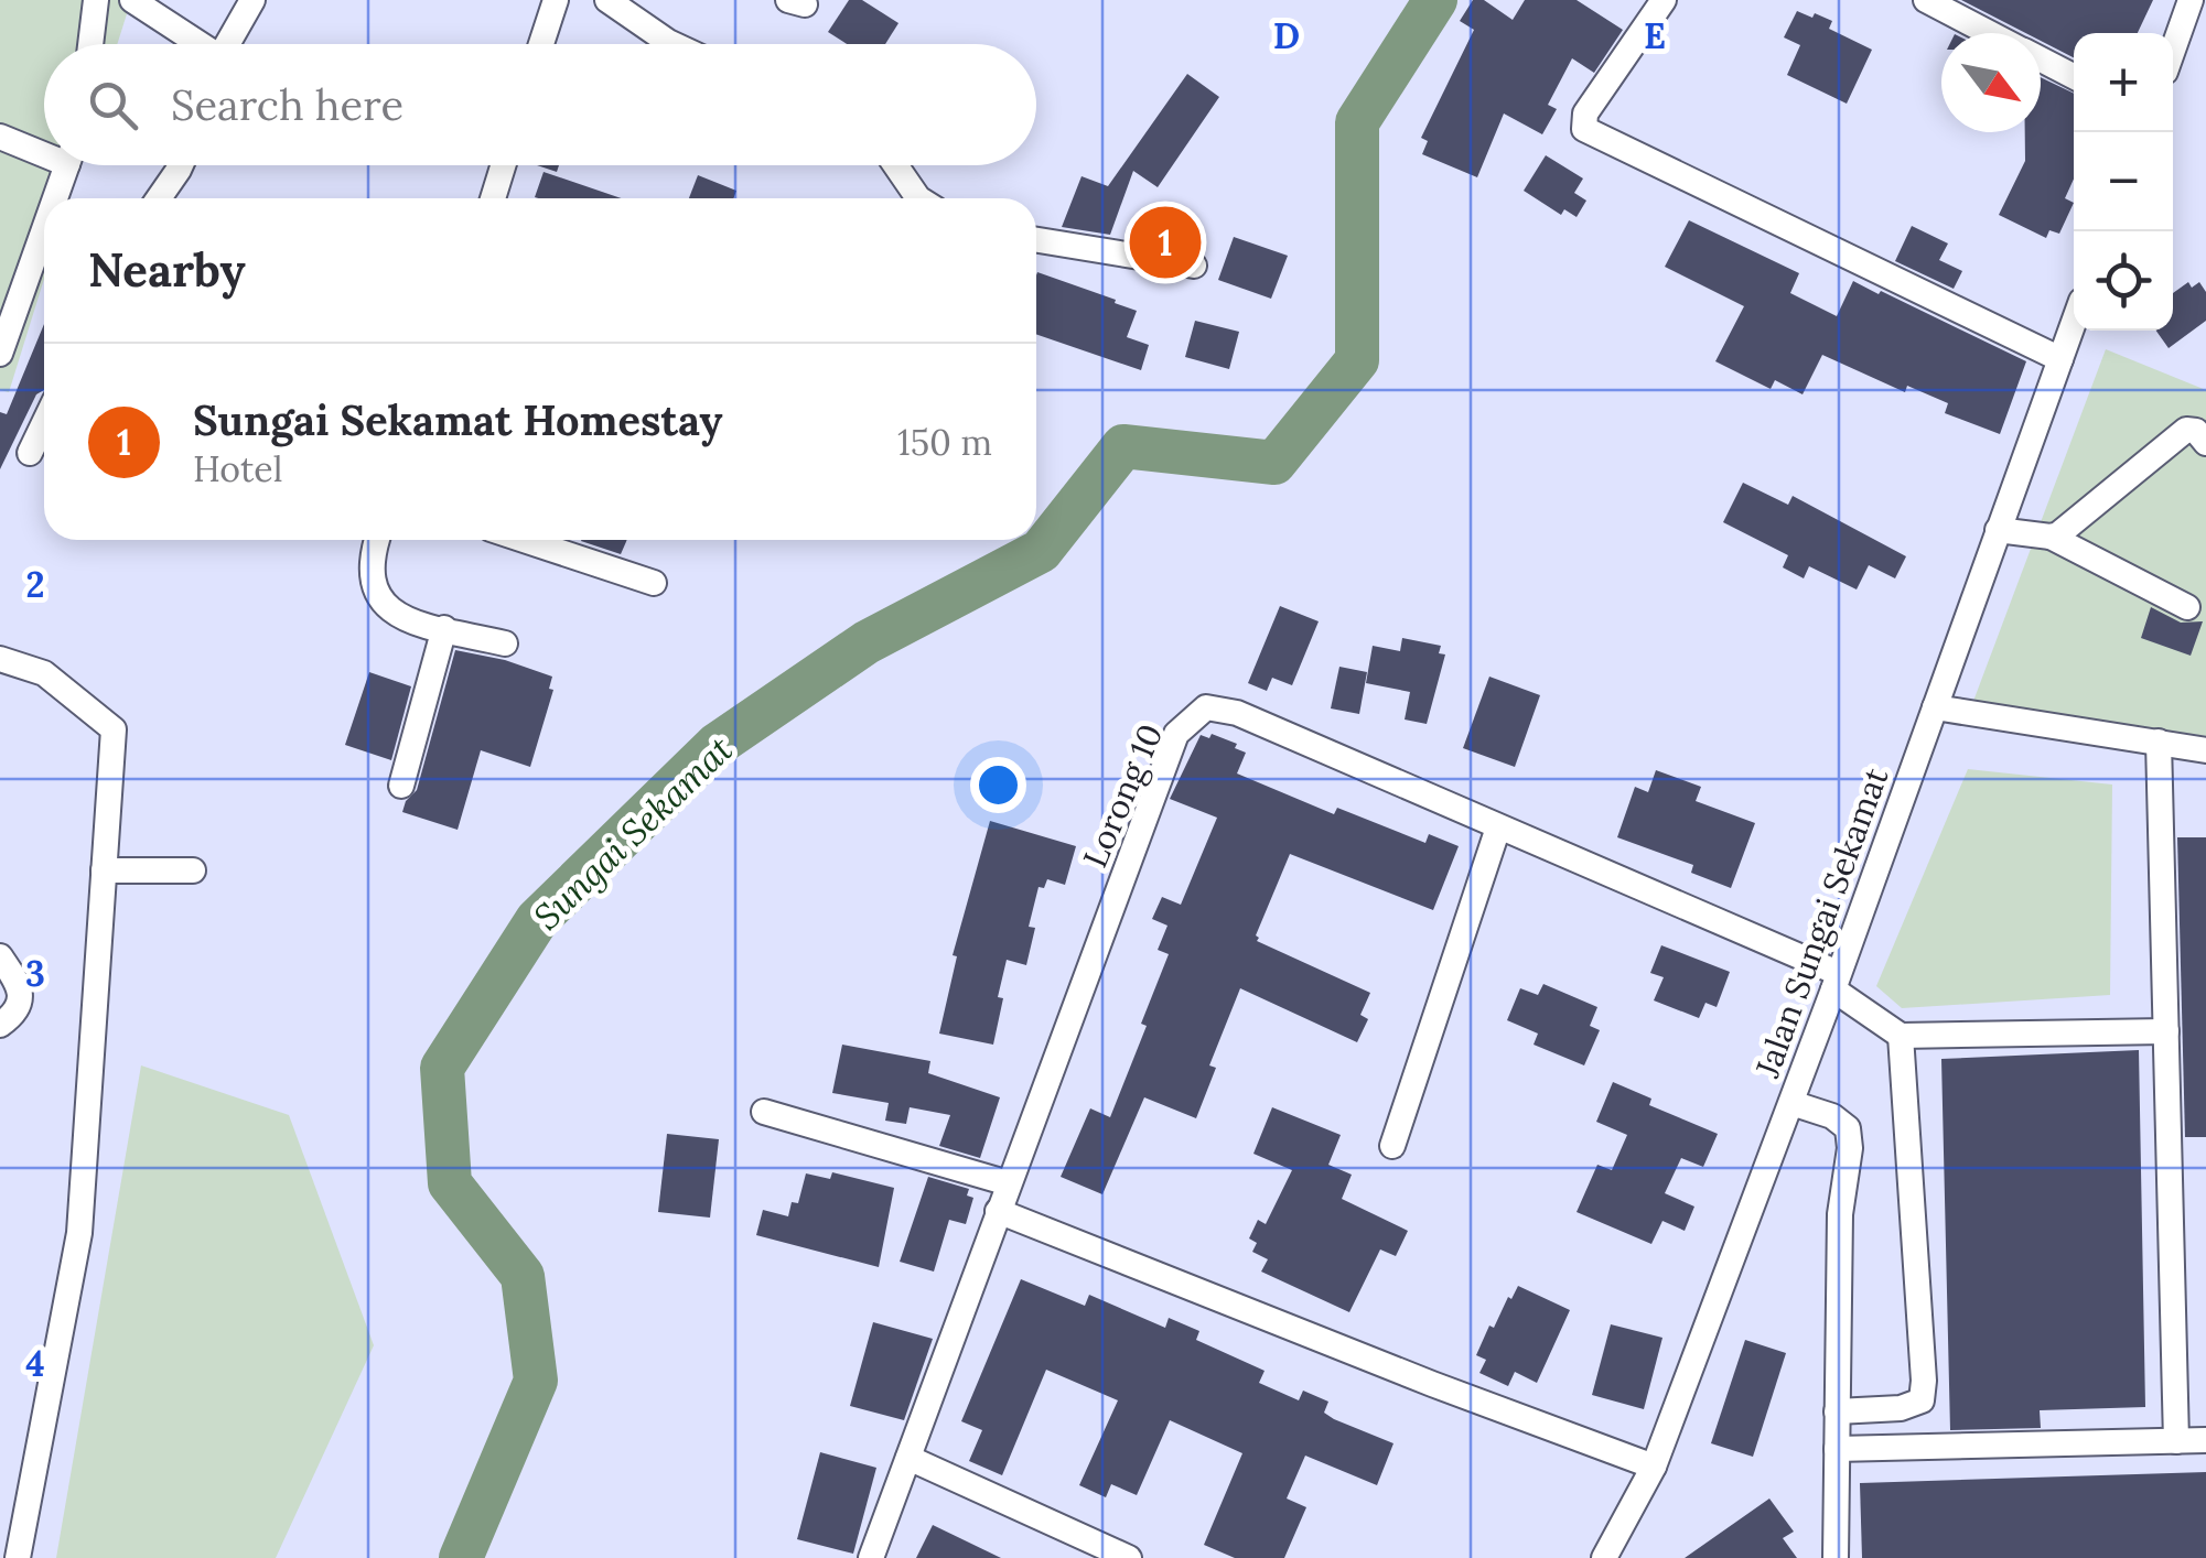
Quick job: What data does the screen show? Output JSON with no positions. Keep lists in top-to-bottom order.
{
  "streets": {
    "street": ["Lorong 10", "Jalan Sungai Sekamat"]
  },
  "crossings": [
    ["Lorong 10", "Jalan Sungai Sekamat"]
  ],
  "water": ["Sungai Sekamat"],
  "north": "bottom right",
  "page": {
    "map_buttons": ["+", "−"],
    "search": "Search here",
    "heading": "Nearby",
    "pins": "1",
    "list": [
      {
        "mark": "1",
        "name": "Sungai Sekamat Homestay",
        "note": "Hotel",
        "value": "150 m"
      }
    ]
  },
  "grid": {
    "columns": ["D", "E"],
    "rows": ["2", "3", "4"]
  }
}
